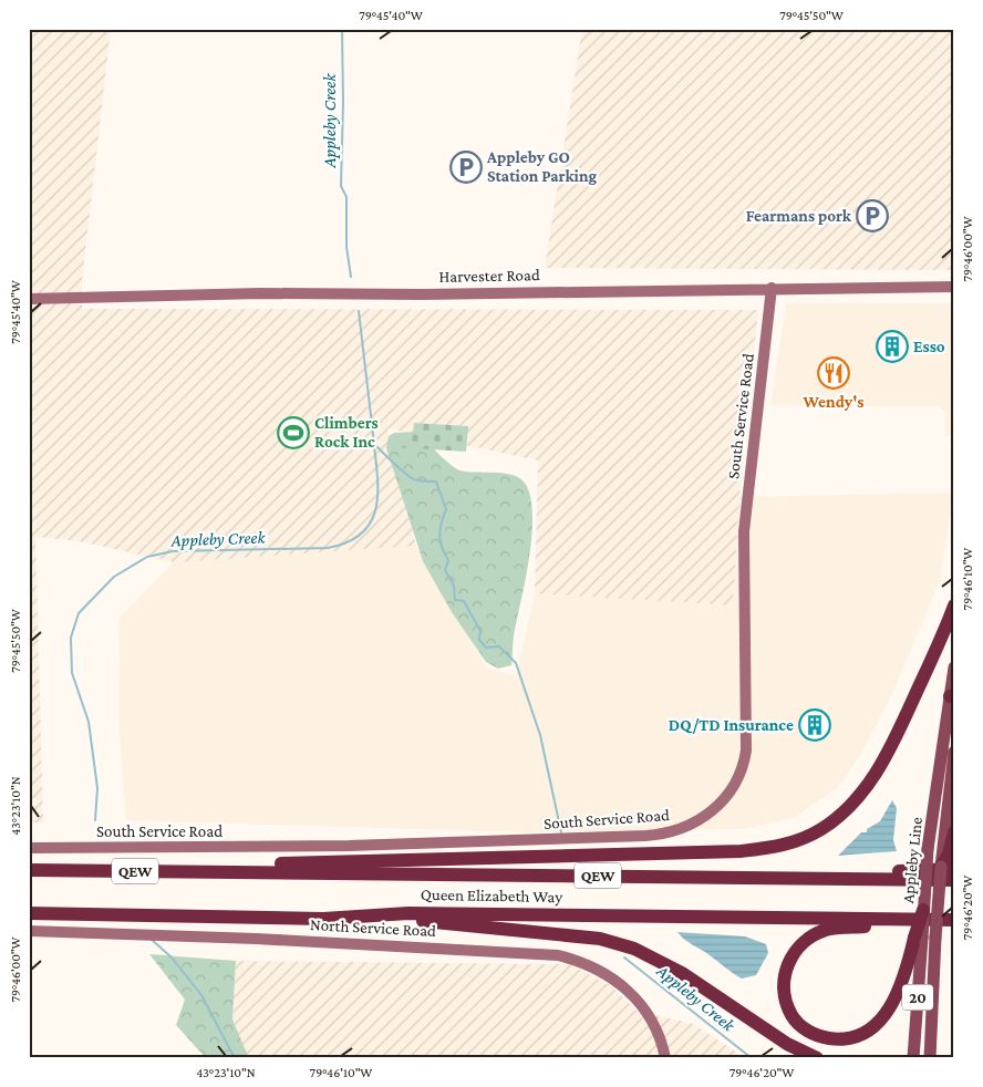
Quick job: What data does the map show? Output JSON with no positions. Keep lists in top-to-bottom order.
{
  "streets": {
    "highway": ["QEW", "Queen Elizabeth Way"],
    "main road": ["Appleby Line", "20"],
    "street": ["Harvester Road", "South Service Road", "North Service Road"]
  },
  "crossings": [
    ["Harvester Road", "South Service Road"]
  ],
  "water": ["Appleby Creek"],
  "places": {
    "parking": ["Appleby GO Station Parking", "Fearmans pork"],
    "building": ["Esso", "DQ/TD Insurance"],
    "restaurant": ["Wendy's"],
    "sports": ["Climbers Rock Inc"]
  },
  "coordinates": [
    "79°45'40\"W",
    "79°45'50\"W",
    "79°46'00\"W",
    "79°46'10\"W",
    "43°23'10\"N",
    "79°46'20\"W"
  ]
}
